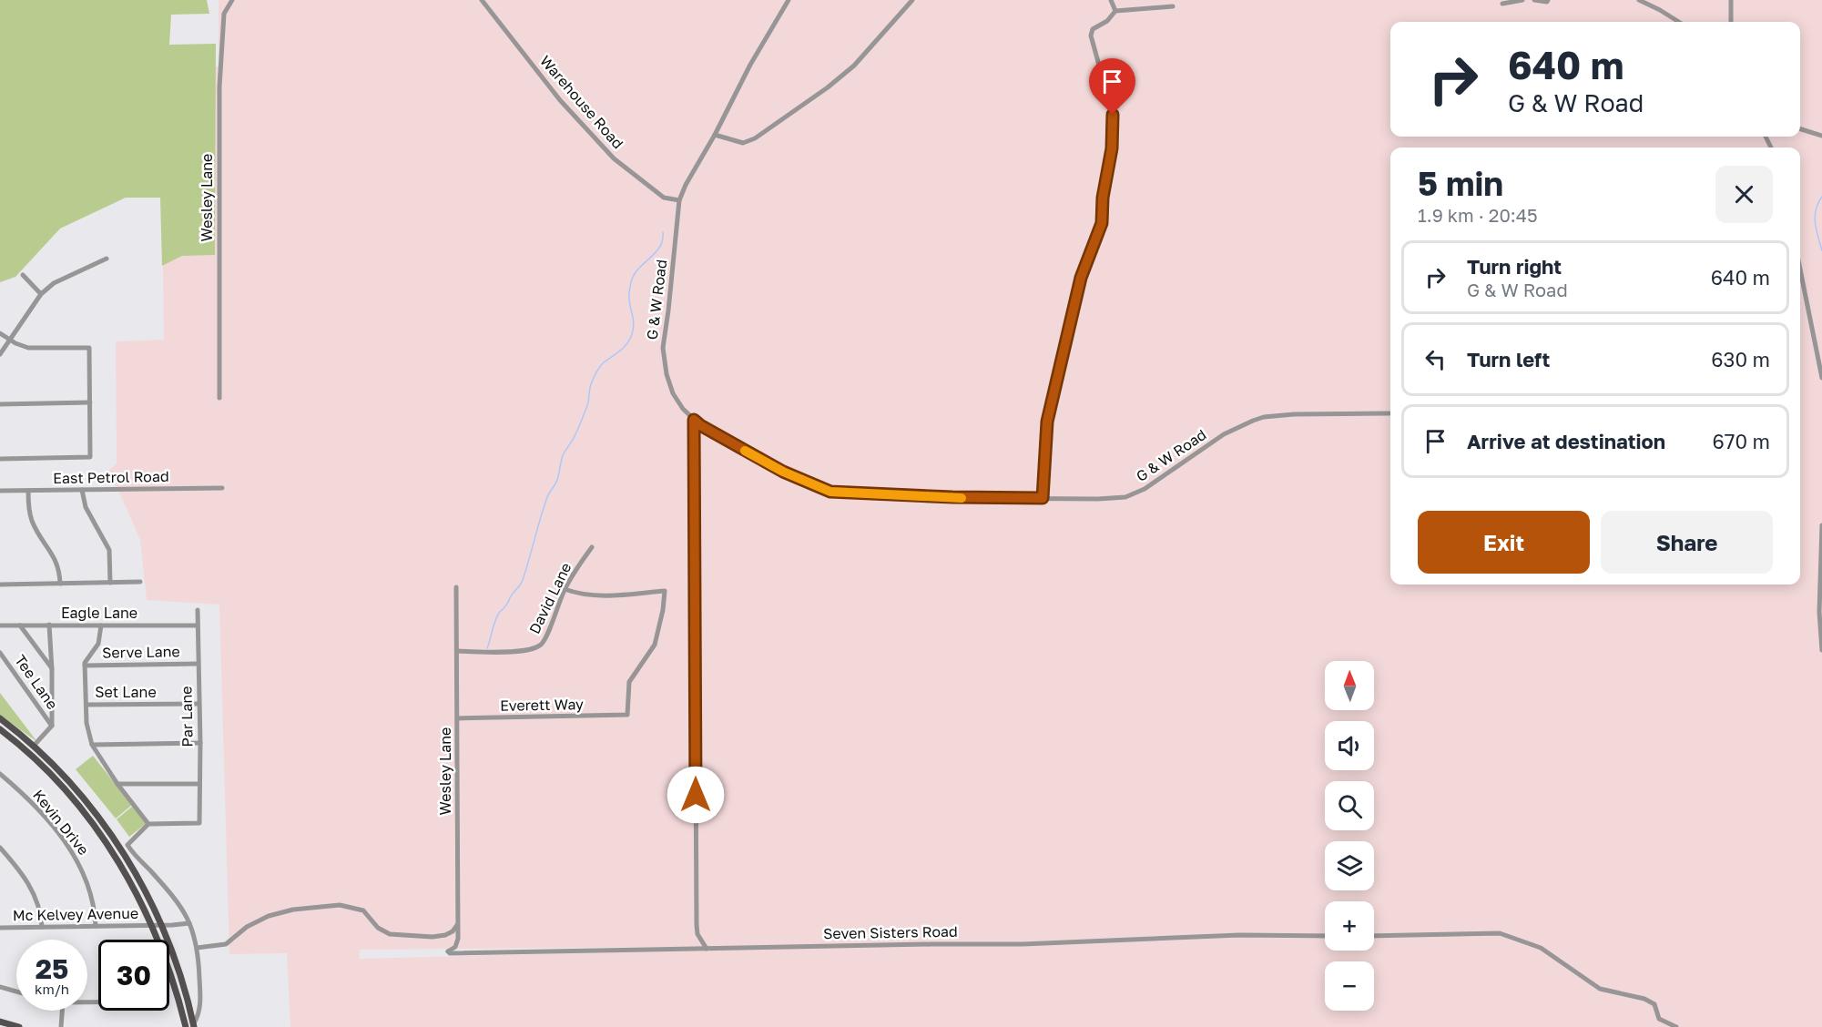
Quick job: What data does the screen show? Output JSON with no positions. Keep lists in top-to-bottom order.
{
  "streets": {
    "street": [
      "Warehouse Road",
      "Wesley Lane",
      "G & W Road",
      "East Petrol Road",
      "David Lane",
      "Eagle Lane",
      "Serve Lane",
      "Tee Lane",
      "Set Lane",
      "Everett Way",
      "Par Lane",
      "Kevin Drive",
      "Mc Kelvey Avenue",
      "Seven Sisters Road"
    ]
  },
  "crossings": [
    ["Warehouse Road", "G & W Road"],
    ["Wesley Lane", "David Lane"],
    ["Wesley Lane", "Everett Way"],
    ["Wesley Lane", "Seven Sisters Road"],
    ["David Lane", "Everett Way"],
    ["Eagle Lane", "Par Lane"],
    ["Serve Lane", "Par Lane"],
    ["Set Lane", "Par Lane"],
    ["Kevin Drive", "Mc Kelvey Avenue"]
  ],
  "north": "top",
  "page": {
    "turn": ["640 m", "G & W Road"],
    "heading": ["5 min", "1.9 km · 20:45"],
    "list": [
      {
        "name": "Turn right",
        "note": "G & W Road",
        "value": "640 m"
      },
      {
        "name": "Turn left",
        "value": "630 m"
      },
      {
        "name": "Arrive at destination",
        "value": "670 m"
      }
    ],
    "buttons": ["Exit", "Share"],
    "map_buttons": ["+", "−"],
    "speed": "25 km/h",
    "limit": "30"
  }
}
